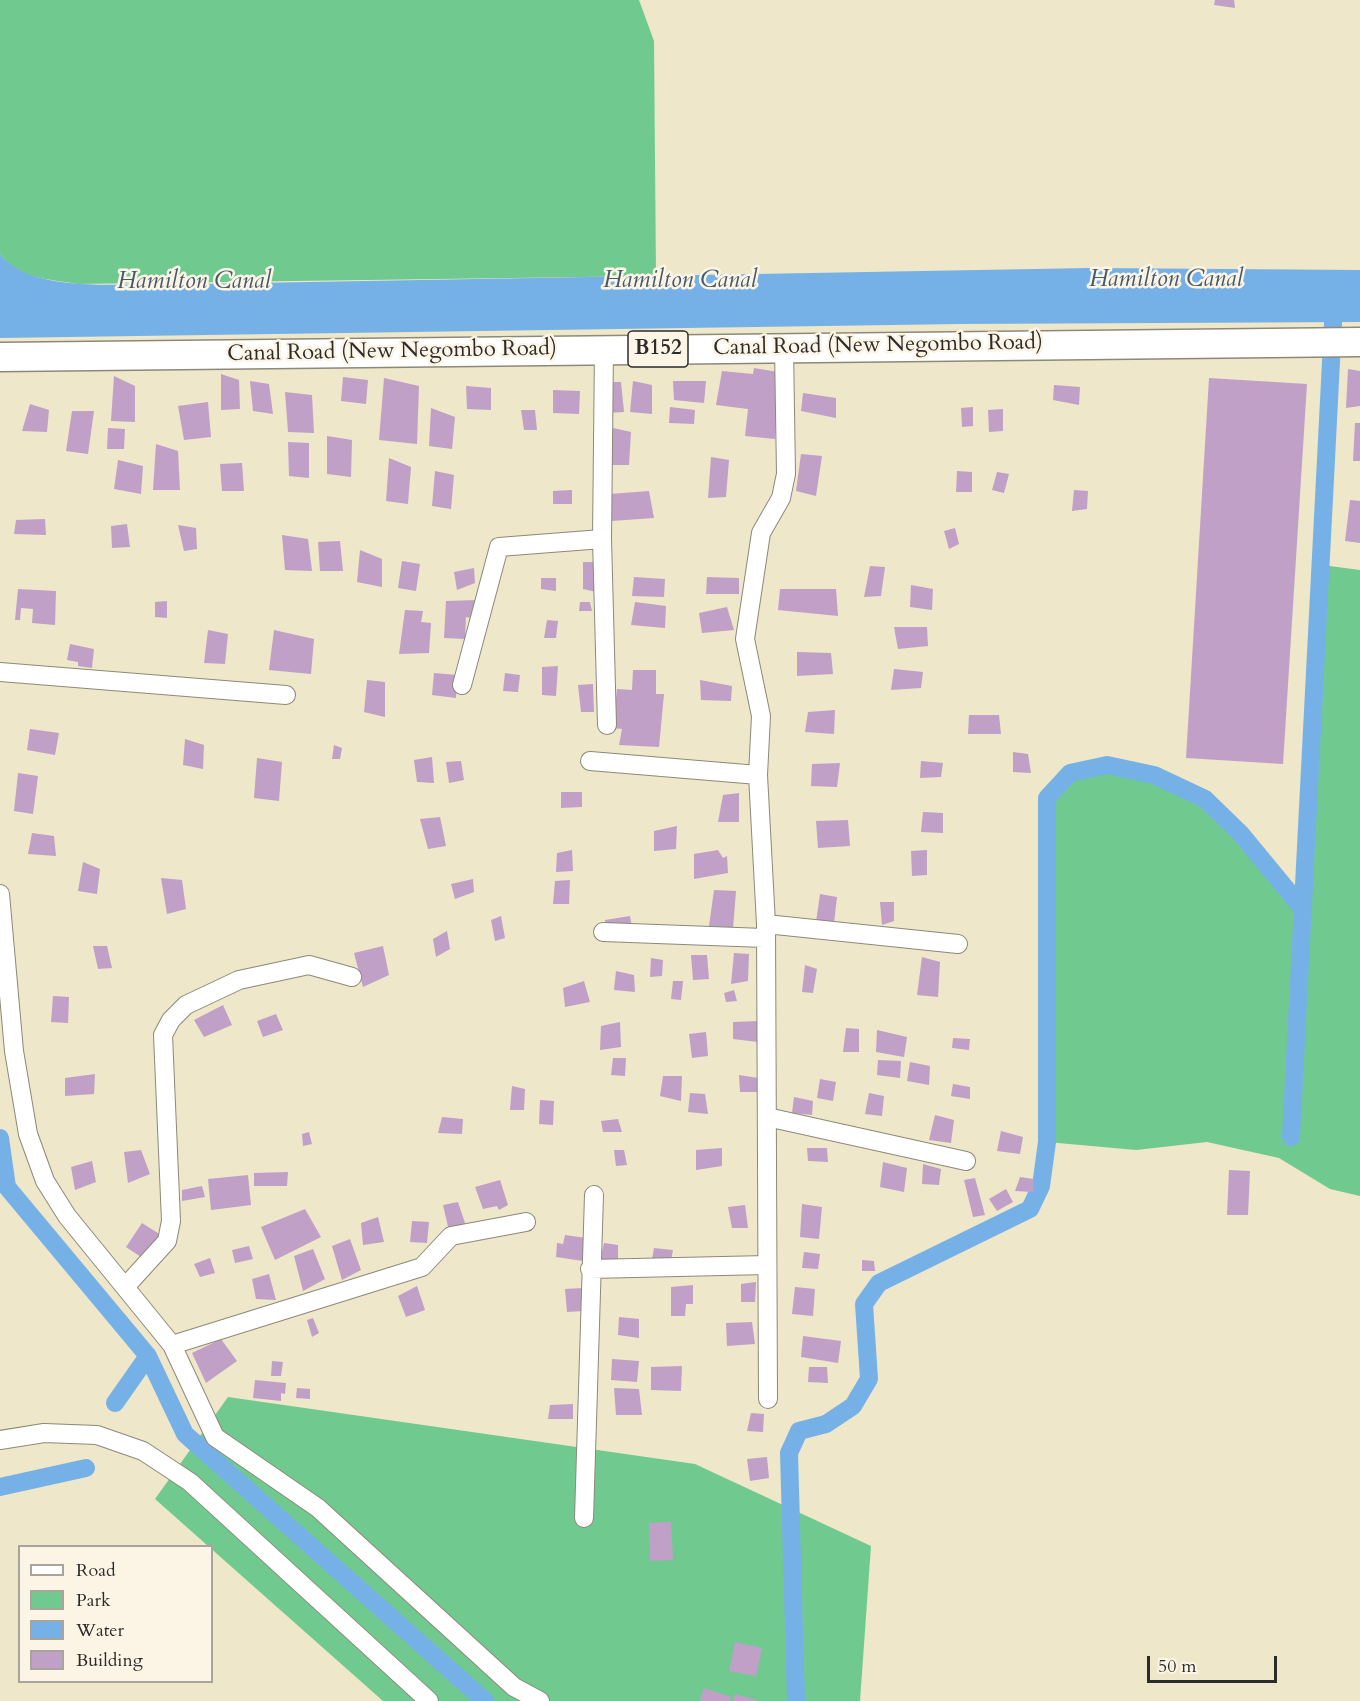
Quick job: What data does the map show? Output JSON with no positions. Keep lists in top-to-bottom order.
{
  "streets": {
    "main road": ["Canal Road (New Negombo Road)", "B152"]
  },
  "water": ["Hamilton Canal"],
  "legend": [
    "Road",
    "Park",
    "Water",
    "Building"
  ],
  "scale_bar": "50 m"
}
